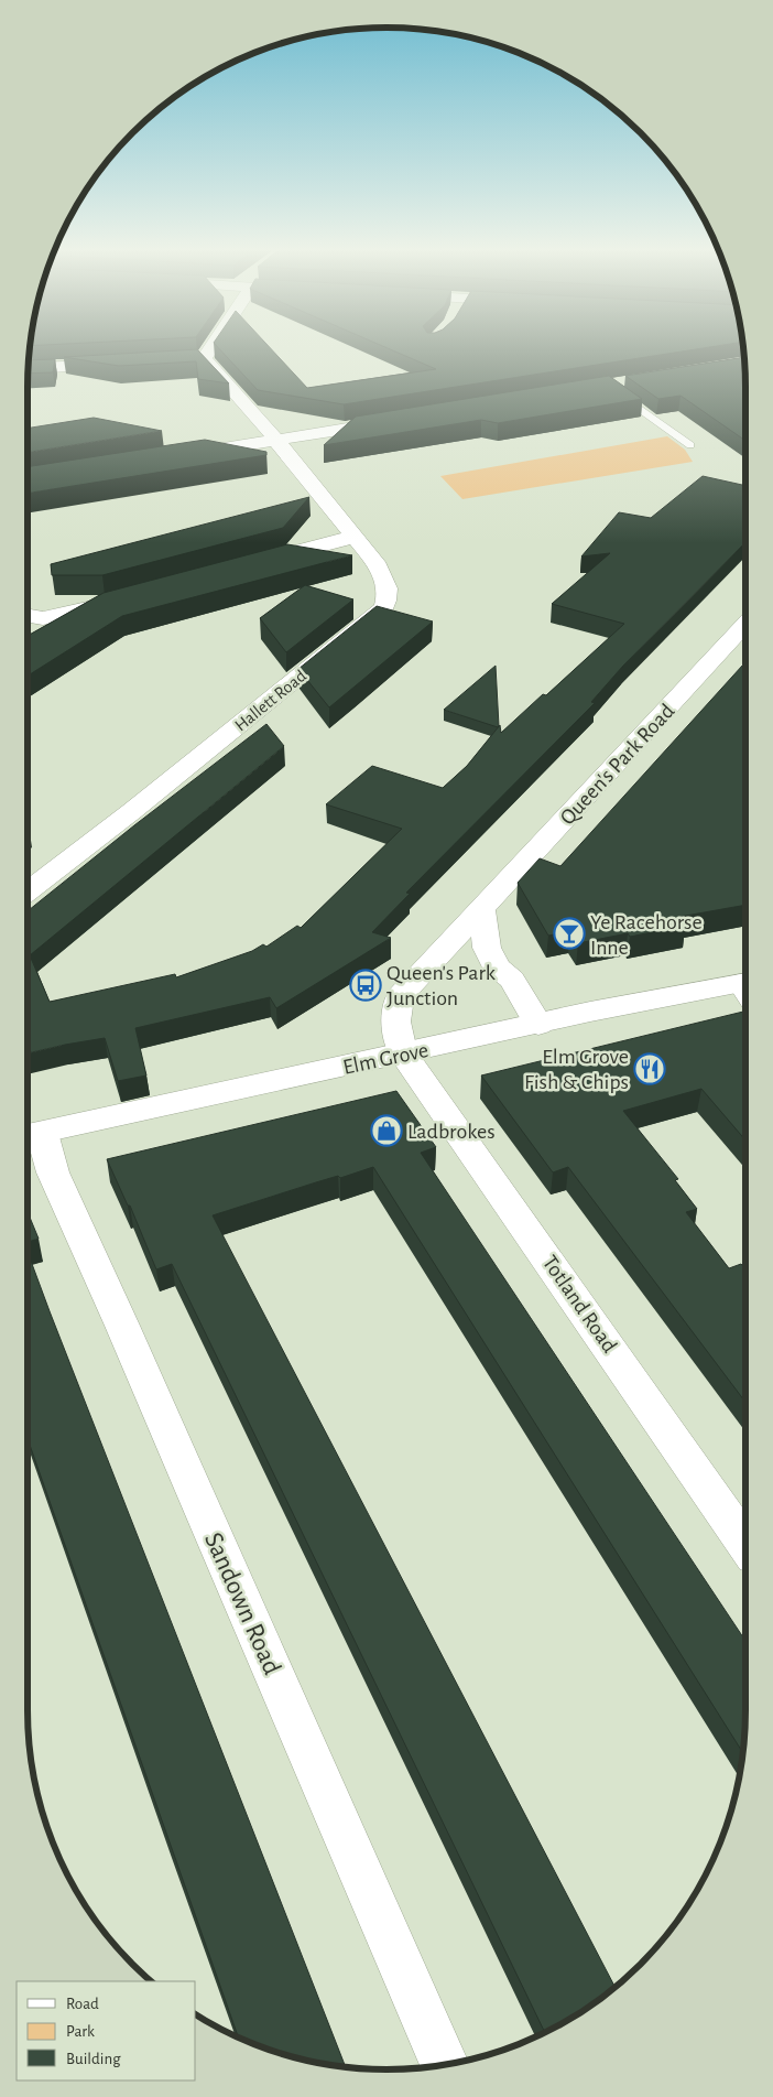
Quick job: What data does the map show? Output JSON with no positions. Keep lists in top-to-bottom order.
{
  "streets": {
    "street": [
      "Hallett Road",
      "Queen's Park Road",
      "Elm Grove",
      "Totland Road",
      "Sandown Road"
    ]
  },
  "crossings": [
    ["Queen's Park Road", "Elm Grove"],
    ["Queen's Park Road", "Totland Road"],
    ["Elm Grove", "Totland Road"],
    ["Elm Grove", "Sandown Road"]
  ],
  "places": {
    "bar": ["Ye Racehorse Inne"],
    "bus stop": ["Queen's Park Junction"],
    "restaurant": ["Elm Grove Fish & Chips"],
    "shop": ["Ladbrokes"]
  },
  "legend": ["Road", "Park", "Building"]
}
